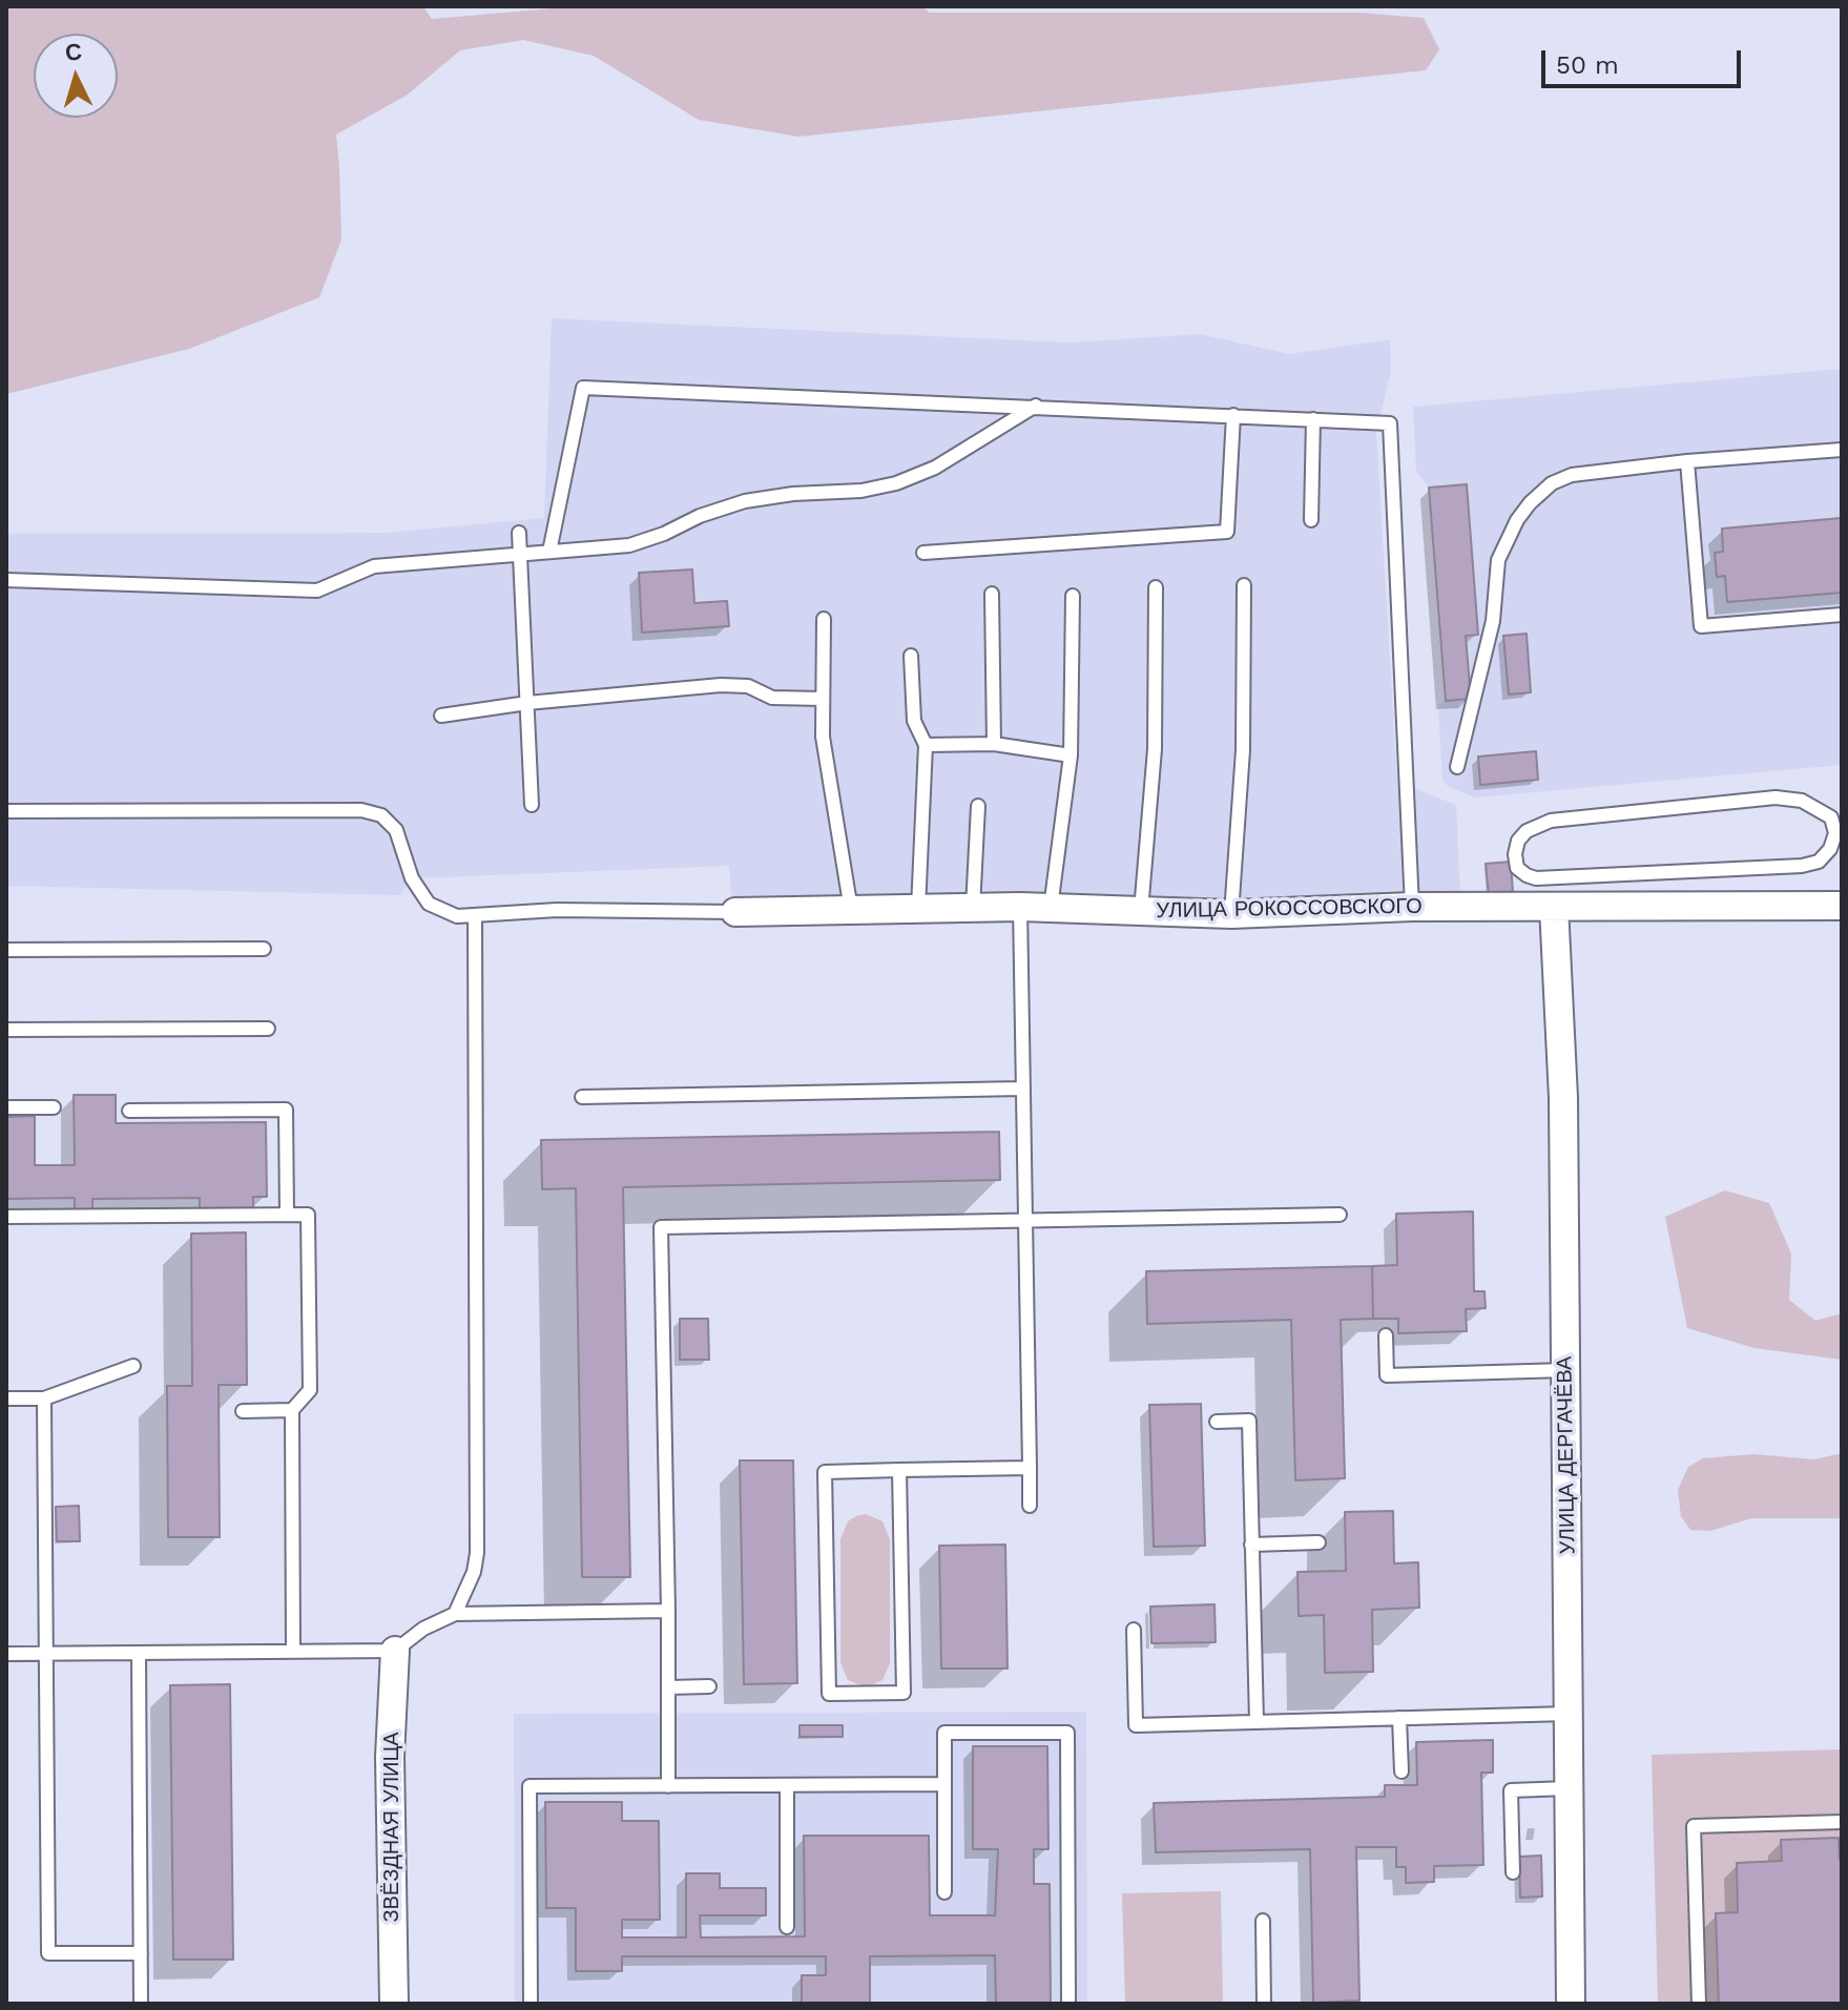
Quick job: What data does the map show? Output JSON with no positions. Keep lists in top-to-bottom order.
{
  "streets": {
    "street": ["УЛИЦА РОКОССОВСКОГО", "УЛИЦА ДЕРГАЧЁВА", "ЗВЁЗДНАЯ УЛИЦА"]
  },
  "crossings": [
    ["УЛИЦА РОКОССОВСКОГО", "УЛИЦА ДЕРГАЧЁВА"]
  ],
  "scale_bar": "50 m",
  "north": "top"
}
